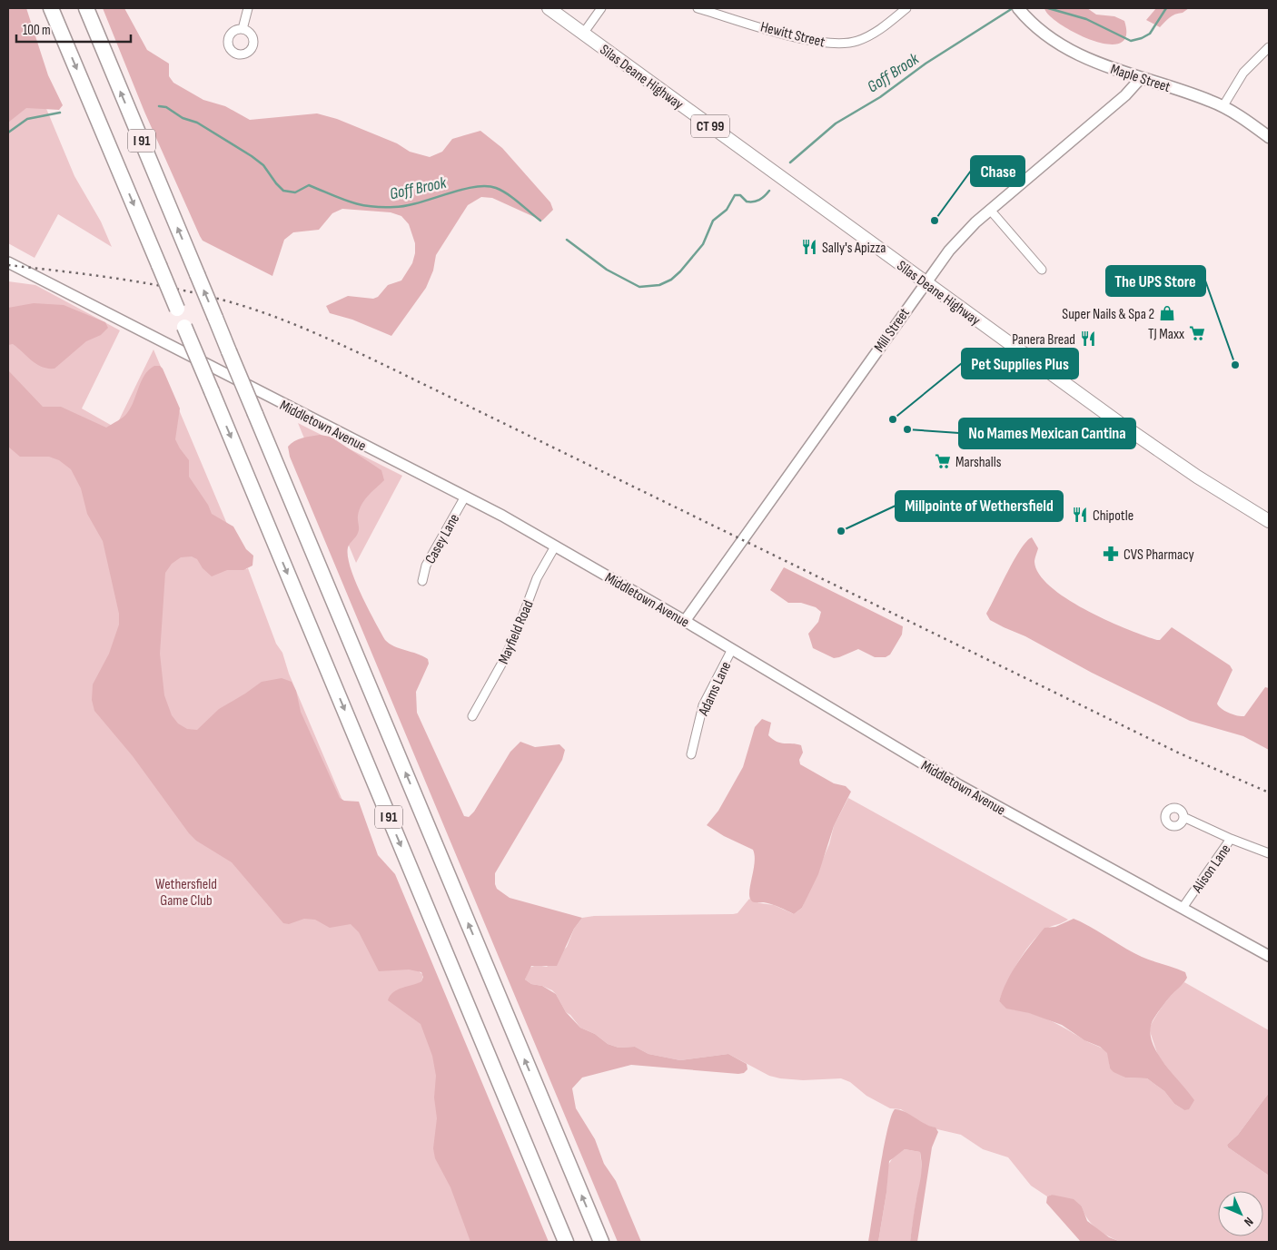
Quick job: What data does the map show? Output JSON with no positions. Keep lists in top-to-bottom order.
{
  "streets": {
    "highway": ["I 91"],
    "main road": ["Silas Deane Highway", "Maple Street", "CT 99"],
    "street": [
      "Hewitt Street",
      "Mill Street",
      "Middletown Avenue",
      "Casey Lane",
      "Mayfield Road",
      "Adams Lane",
      "Alison Lane"
    ]
  },
  "crossings": [
    ["Silas Deane Highway", "Mill Street"],
    ["Maple Street", "Mill Street"],
    ["Mill Street", "Middletown Avenue"],
    ["Middletown Avenue", "Casey Lane"],
    ["Middletown Avenue", "Mayfield Road"],
    ["Middletown Avenue", "Adams Lane"],
    ["Middletown Avenue", "Alison Lane"]
  ],
  "water": ["Goff Brook"],
  "parks": ["Wethersfield Game Club"],
  "places": {
    "other": [
      "Chase",
      "The UPS Store",
      "Pet Supplies Plus",
      "No Mames Mexican Cantina",
      "Millpointe of Wethersfield"
    ],
    "restaurant": ["Sally's Apizza", "Panera Bread", "Chipotle"],
    "shop": ["Super Nails & Spa 2"],
    "supermarket": ["TJ Maxx", "Marshalls"],
    "pharmacy": ["CVS Pharmacy"]
  },
  "scale_bar": "100 m",
  "north": "bottom right"
}
